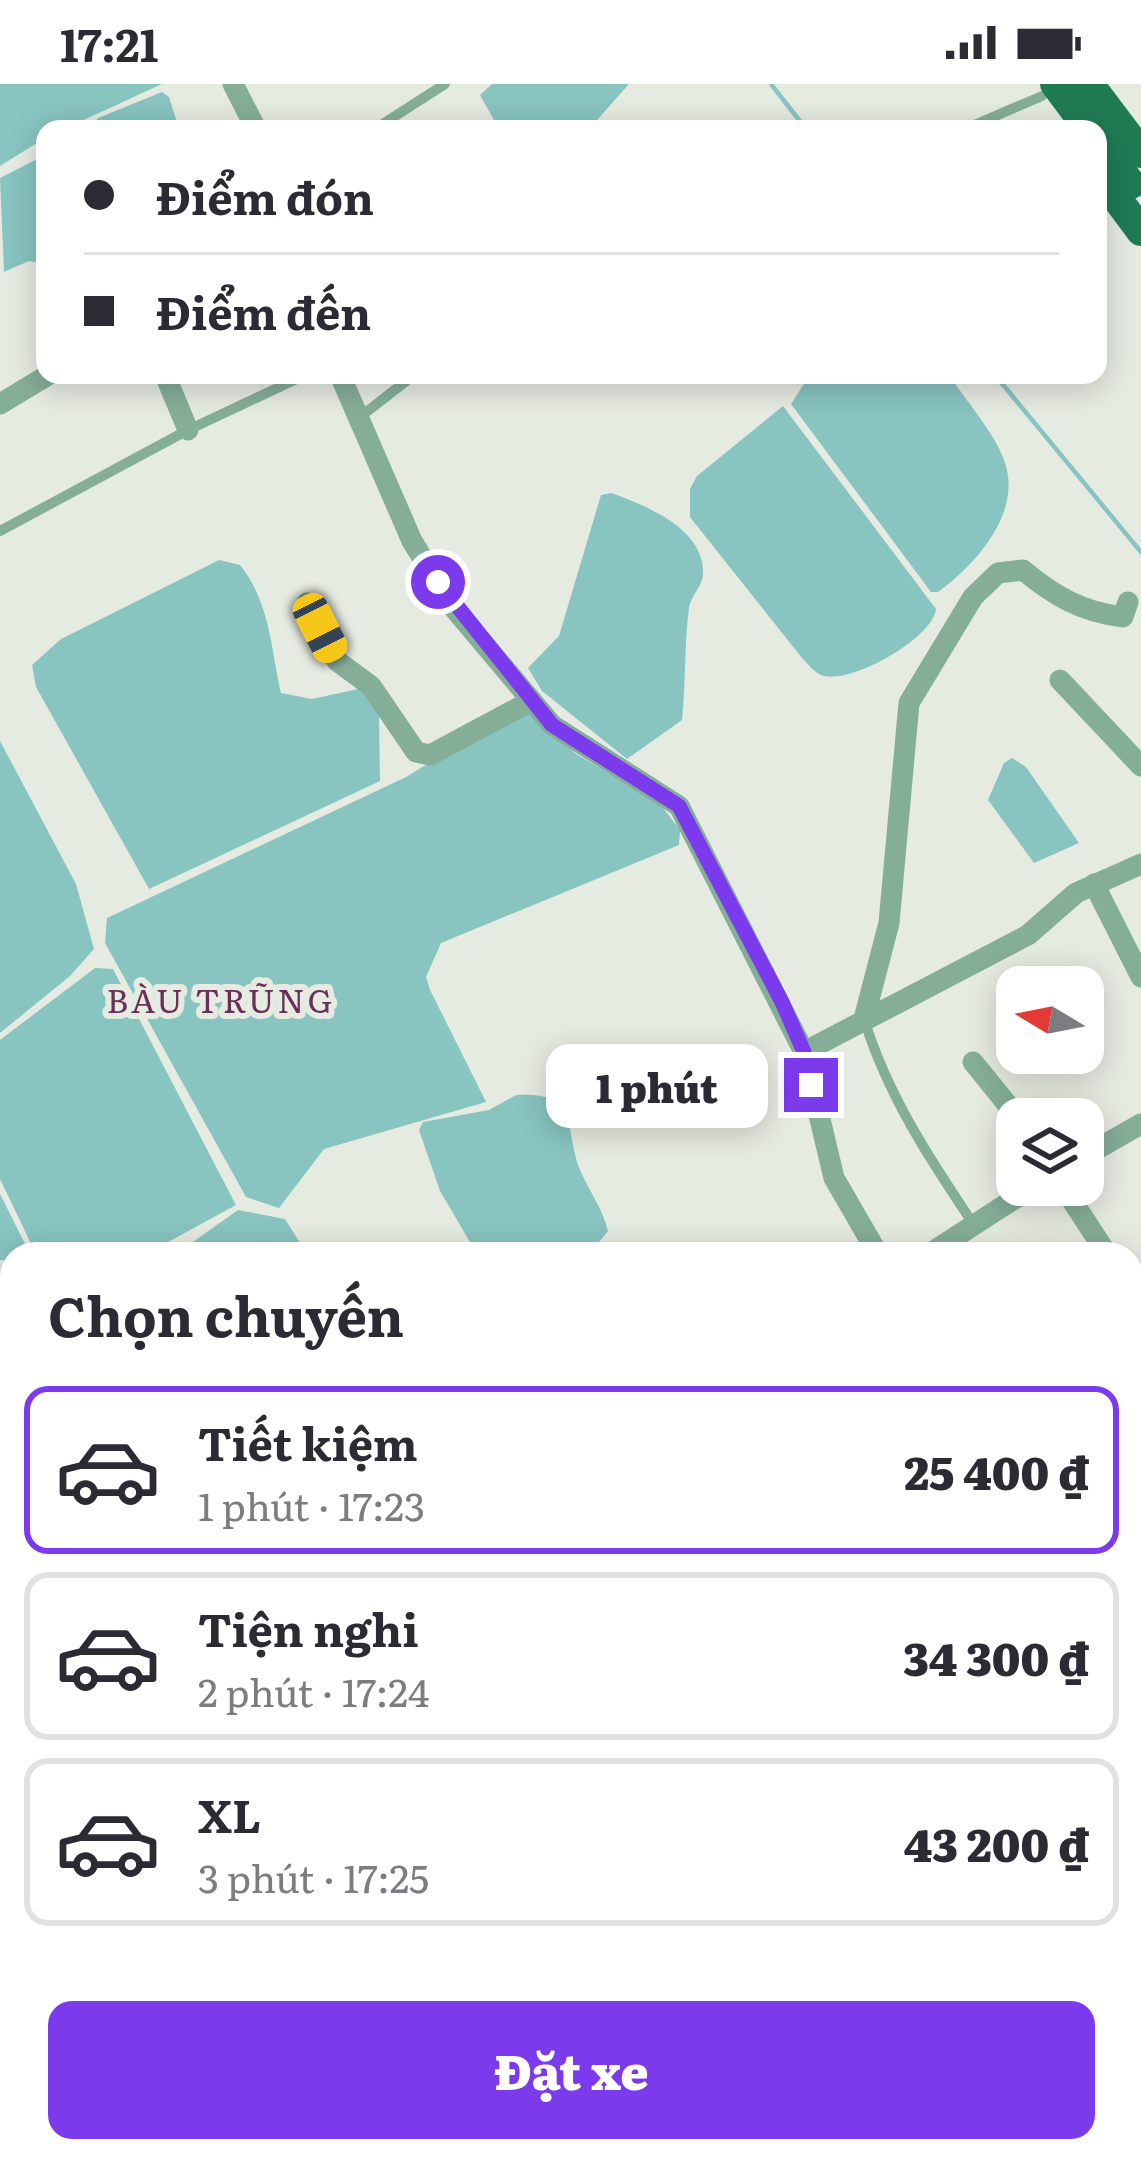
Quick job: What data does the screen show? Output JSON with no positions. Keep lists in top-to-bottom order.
{
  "districts": ["BÀU TRŨNG"],
  "north": "left",
  "page": {
    "status": "17:21",
    "banner": ["Điểm đón", "Điểm đến"],
    "bubble": "1 phút",
    "heading": "Chọn chuyến",
    "list": [
      {
        "name": "Tiết kiệm",
        "note": "1 phút · 17:23",
        "value": "25 400 ₫"
      },
      {
        "name": "Tiện nghi",
        "note": "2 phút · 17:24",
        "value": "34 300 ₫"
      },
      {
        "name": "XL",
        "note": "3 phút · 17:25",
        "value": "43 200 ₫"
      }
    ],
    "buttons": "Đặt xe"
  }
}
